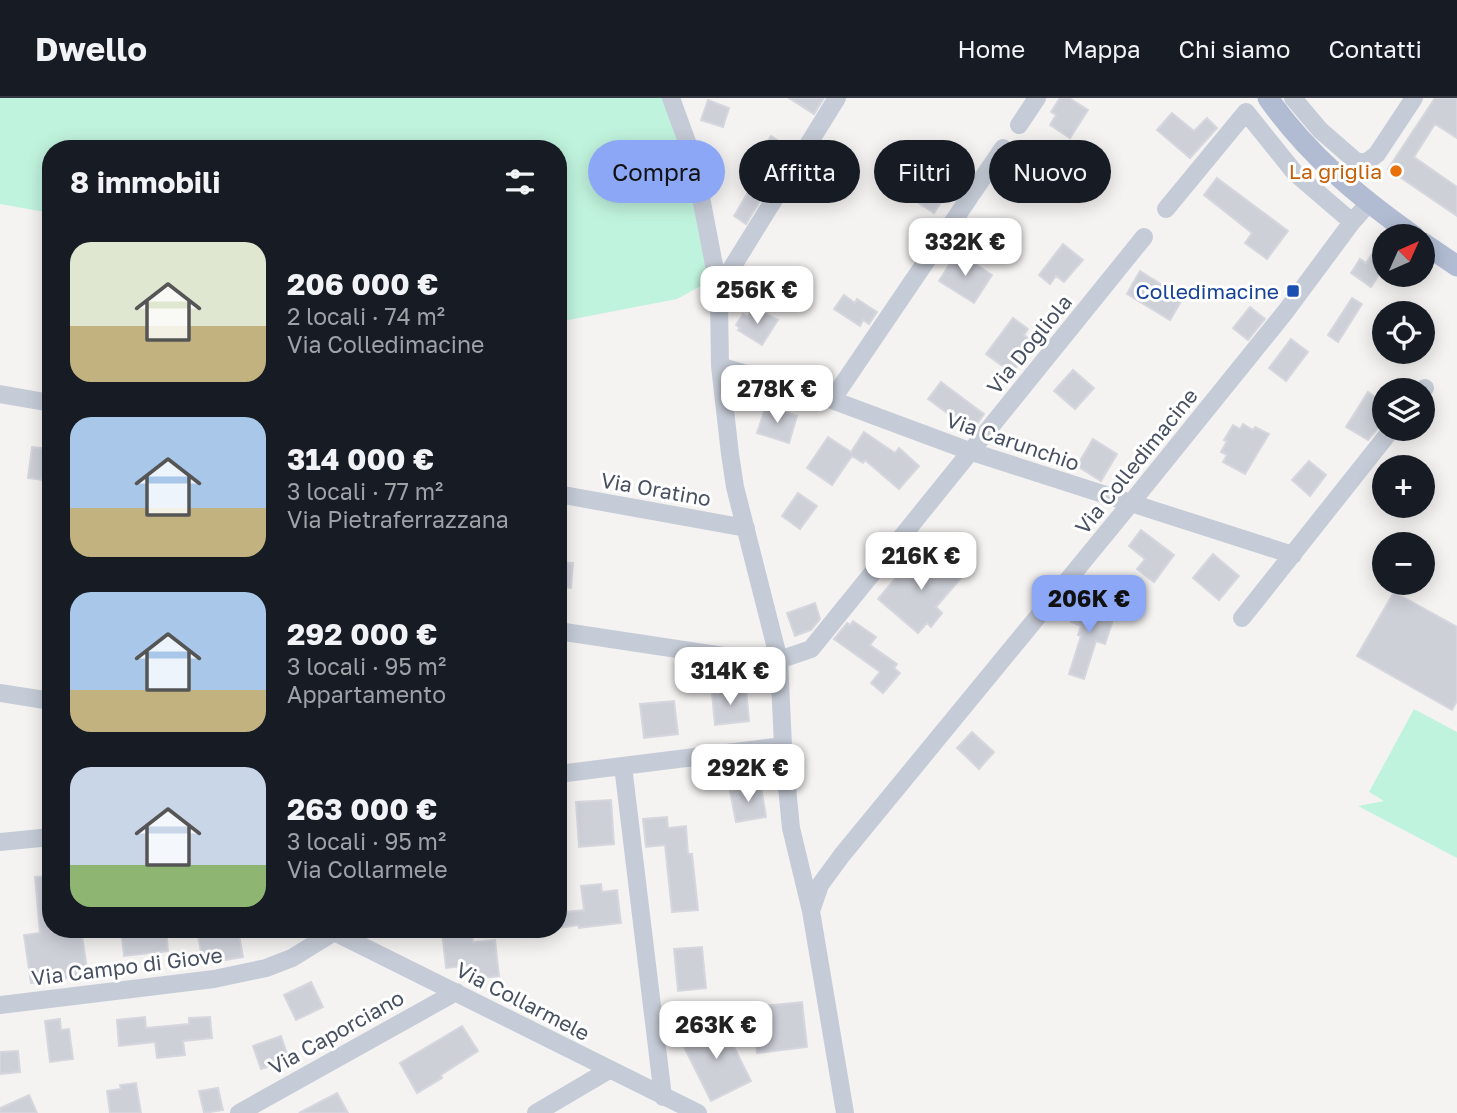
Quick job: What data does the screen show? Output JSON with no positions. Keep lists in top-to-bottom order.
{
  "streets": {
    "street": [
      "Via Dogliola",
      "Via Carunchio",
      "Via Colledimacine",
      "Via Oratino",
      "Via Campo di Giove",
      "Via Collarmele",
      "Via Caporciano"
    ]
  },
  "crossings": [
    ["Via Dogliola", "Via Carunchio"],
    ["Via Carunchio", "Via Colledimacine"],
    ["Via Collarmele", "Via Caporciano"]
  ],
  "places": {
    "other": ["La griglia"],
    "transit": ["Colledimacine"]
  },
  "north": "top right",
  "page": {
    "header": "Dwello",
    "nav": [
      "Home",
      "Mappa",
      "Chi siamo",
      "Contatti"
    ],
    "chip": [
      "Compra",
      "Affitta",
      "Filtri",
      "Nuovo"
    ],
    "heading": "8 immobili",
    "price": [
      "332K €",
      "256K €",
      "278K €",
      "216K €",
      "206K €",
      "314K €",
      "292K €",
      "263K €"
    ],
    "map_buttons": ["+", "−"],
    "list": [
      {
        "name": "206 000 €",
        "note": "2 locali · 74 m² · Via Colledimacine"
      },
      {
        "name": "314 000 €",
        "note": "3 locali · 77 m² · Via Pietraferrazzana"
      },
      {
        "name": "292 000 €",
        "note": "3 locali · 95 m² · Appartamento"
      },
      {
        "name": "263 000 €",
        "note": "3 locali · 95 m² · Via Collarmele"
      }
    ]
  }
}
